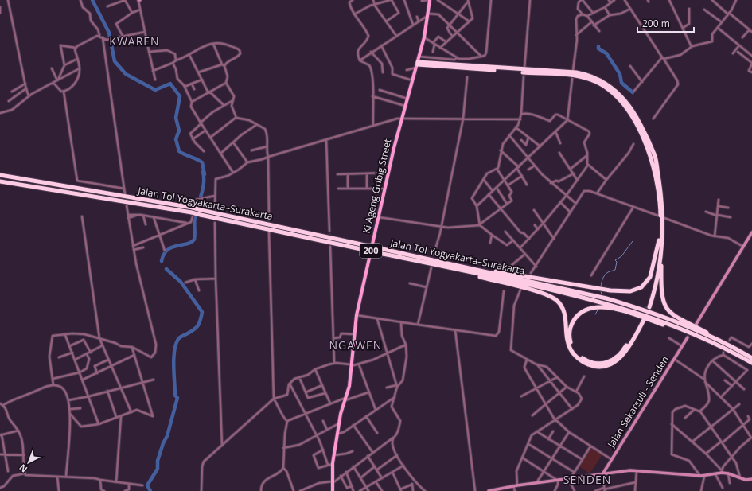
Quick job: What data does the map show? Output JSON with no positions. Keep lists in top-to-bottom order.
{
  "streets": {
    "highway": ["Jalan Tol Yogyakarta–Surakarta"],
    "main road": ["Ki Ageng Gribig Street", "200"],
    "street": ["Jalan Sekarsuli - Senden"]
  },
  "districts": ["KWAREN", "NGAWEN", "SENDEN"],
  "scale_bar": "200 m",
  "north": "bottom left"
}
